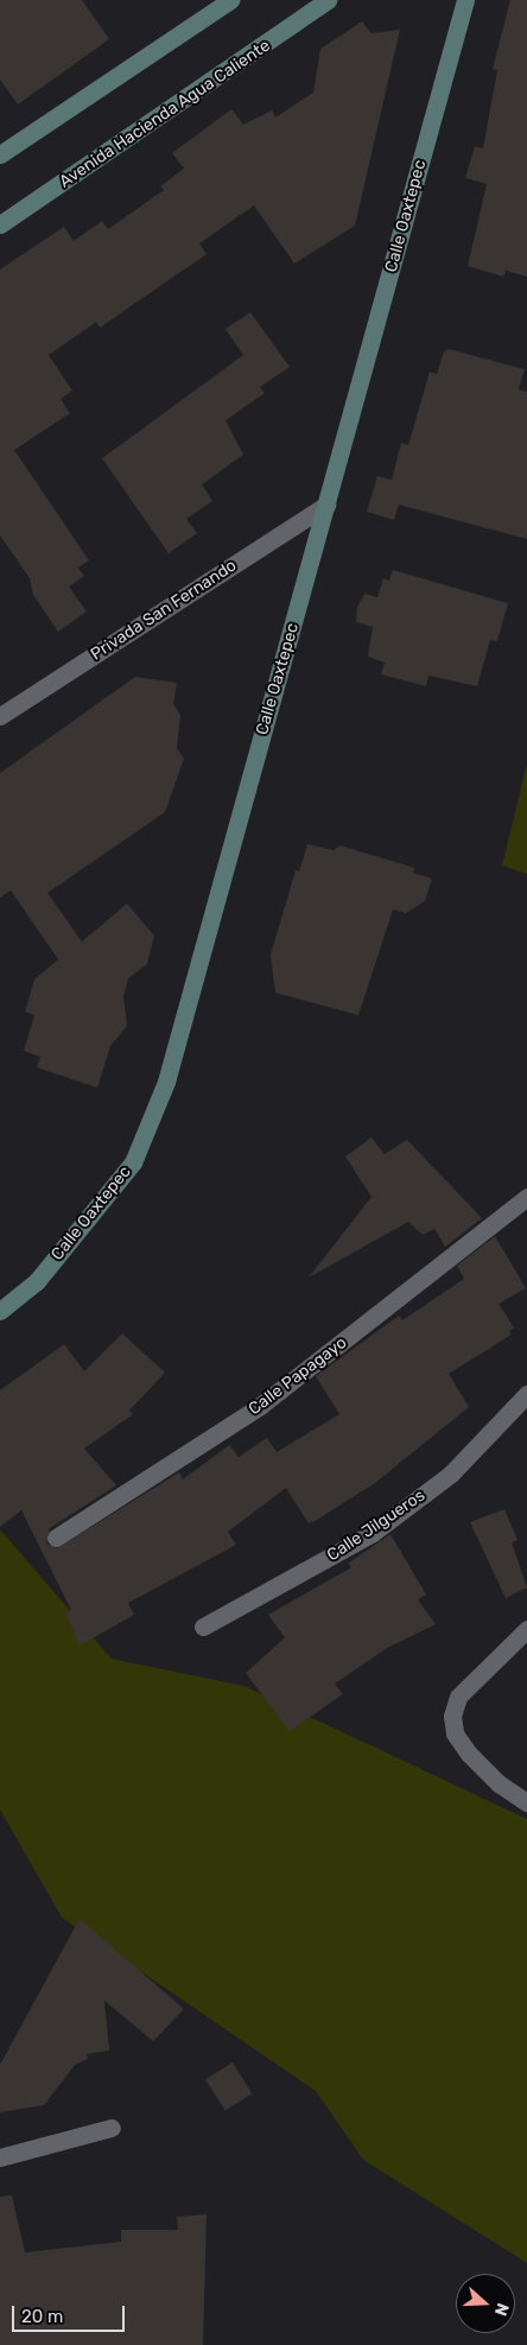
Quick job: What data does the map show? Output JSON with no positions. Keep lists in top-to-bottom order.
{
  "streets": {
    "main road": ["Avenida Hacienda Agua Caliente", "Calle Oaxtepec"],
    "street": ["Privada San Fernando", "Calle Papagayo", "Calle Jilgueros"]
  },
  "crossings": [
    ["Calle Oaxtepec", "Privada San Fernando"]
  ],
  "scale_bar": "20 m",
  "north": "right"
}
